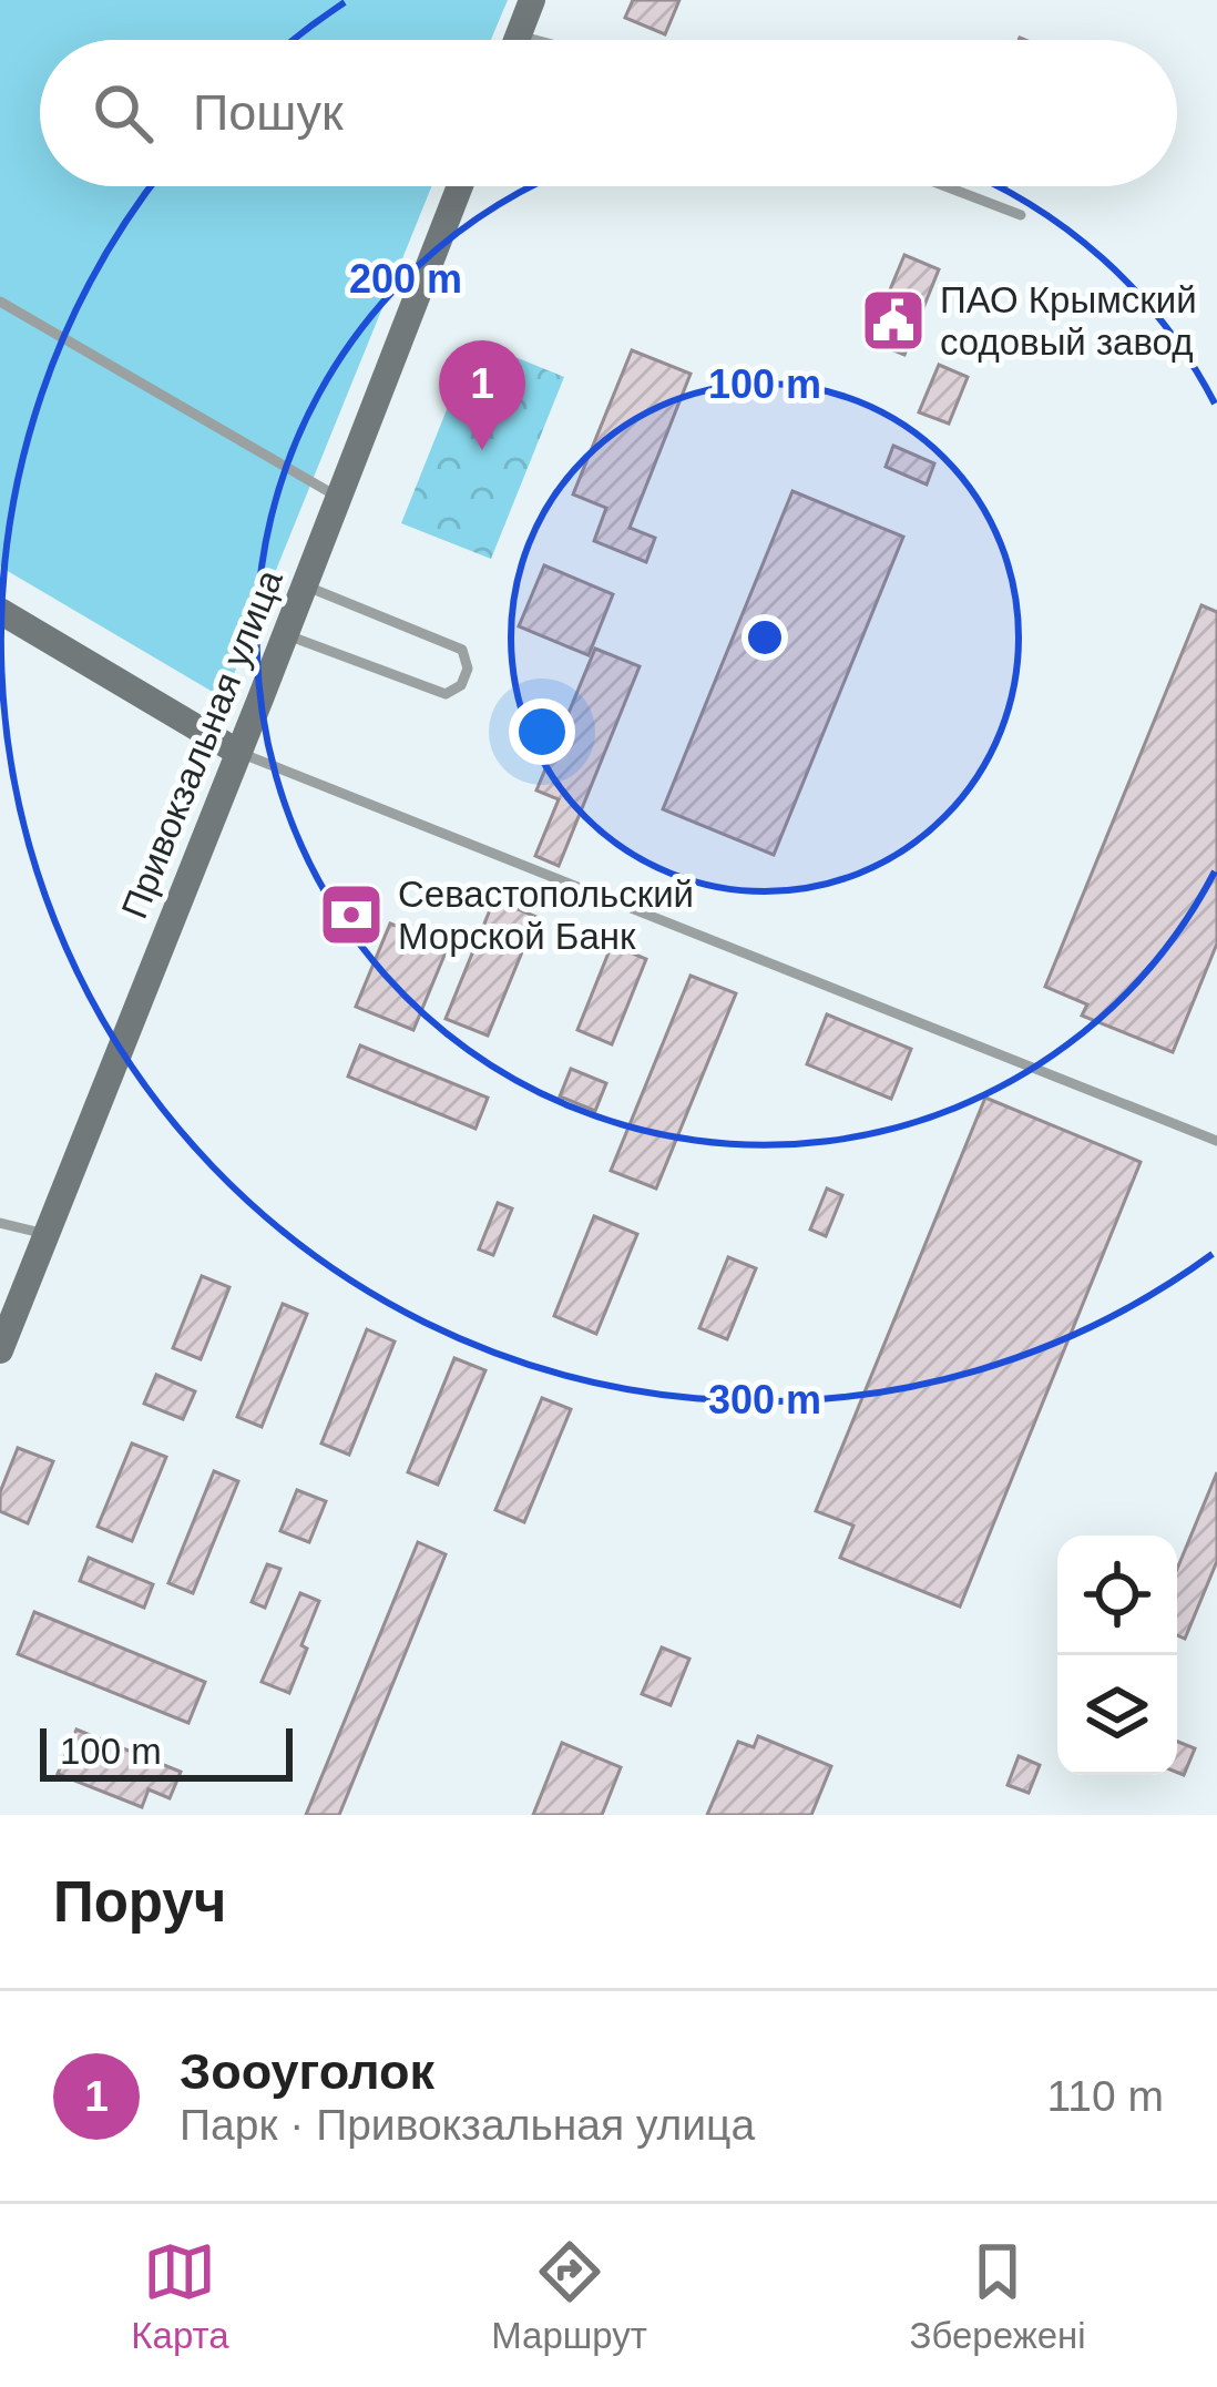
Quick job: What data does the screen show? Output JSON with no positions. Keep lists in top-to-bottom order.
{
  "streets": {
    "main road": ["Привокзальная улица"]
  },
  "places": {
    "public building": ["ПАО Крымский содовый завод"],
    "bank": ["Севастопольский Морской Банк"]
  },
  "scale_bar": "100 m",
  "page": {
    "search": "Пошук",
    "pins": "1",
    "scale": "100 m",
    "heading": "Поруч",
    "list": [
      {
        "mark": "1",
        "name": "Зооуголок",
        "note": "Парк · Привокзальная улица",
        "value": "110 m"
      }
    ],
    "nav": ["Карта", "Маршрут", "Збережені"]
  },
  "rings": ["200 m", "100 m", "300 m"]
}
